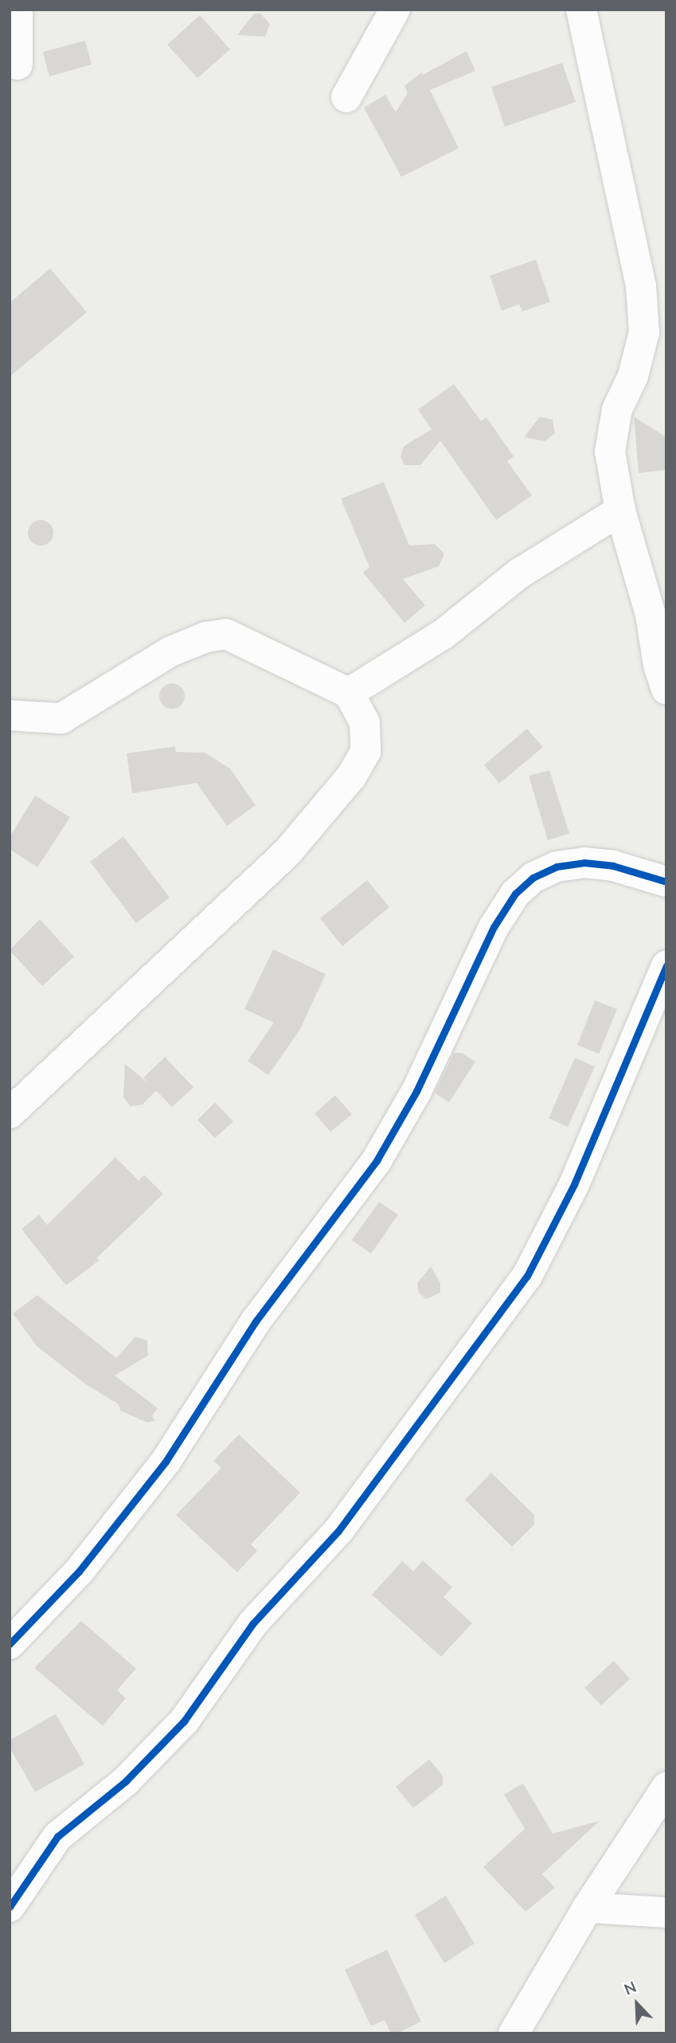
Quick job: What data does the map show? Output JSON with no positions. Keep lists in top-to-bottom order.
{
  "north": "top left"
}
